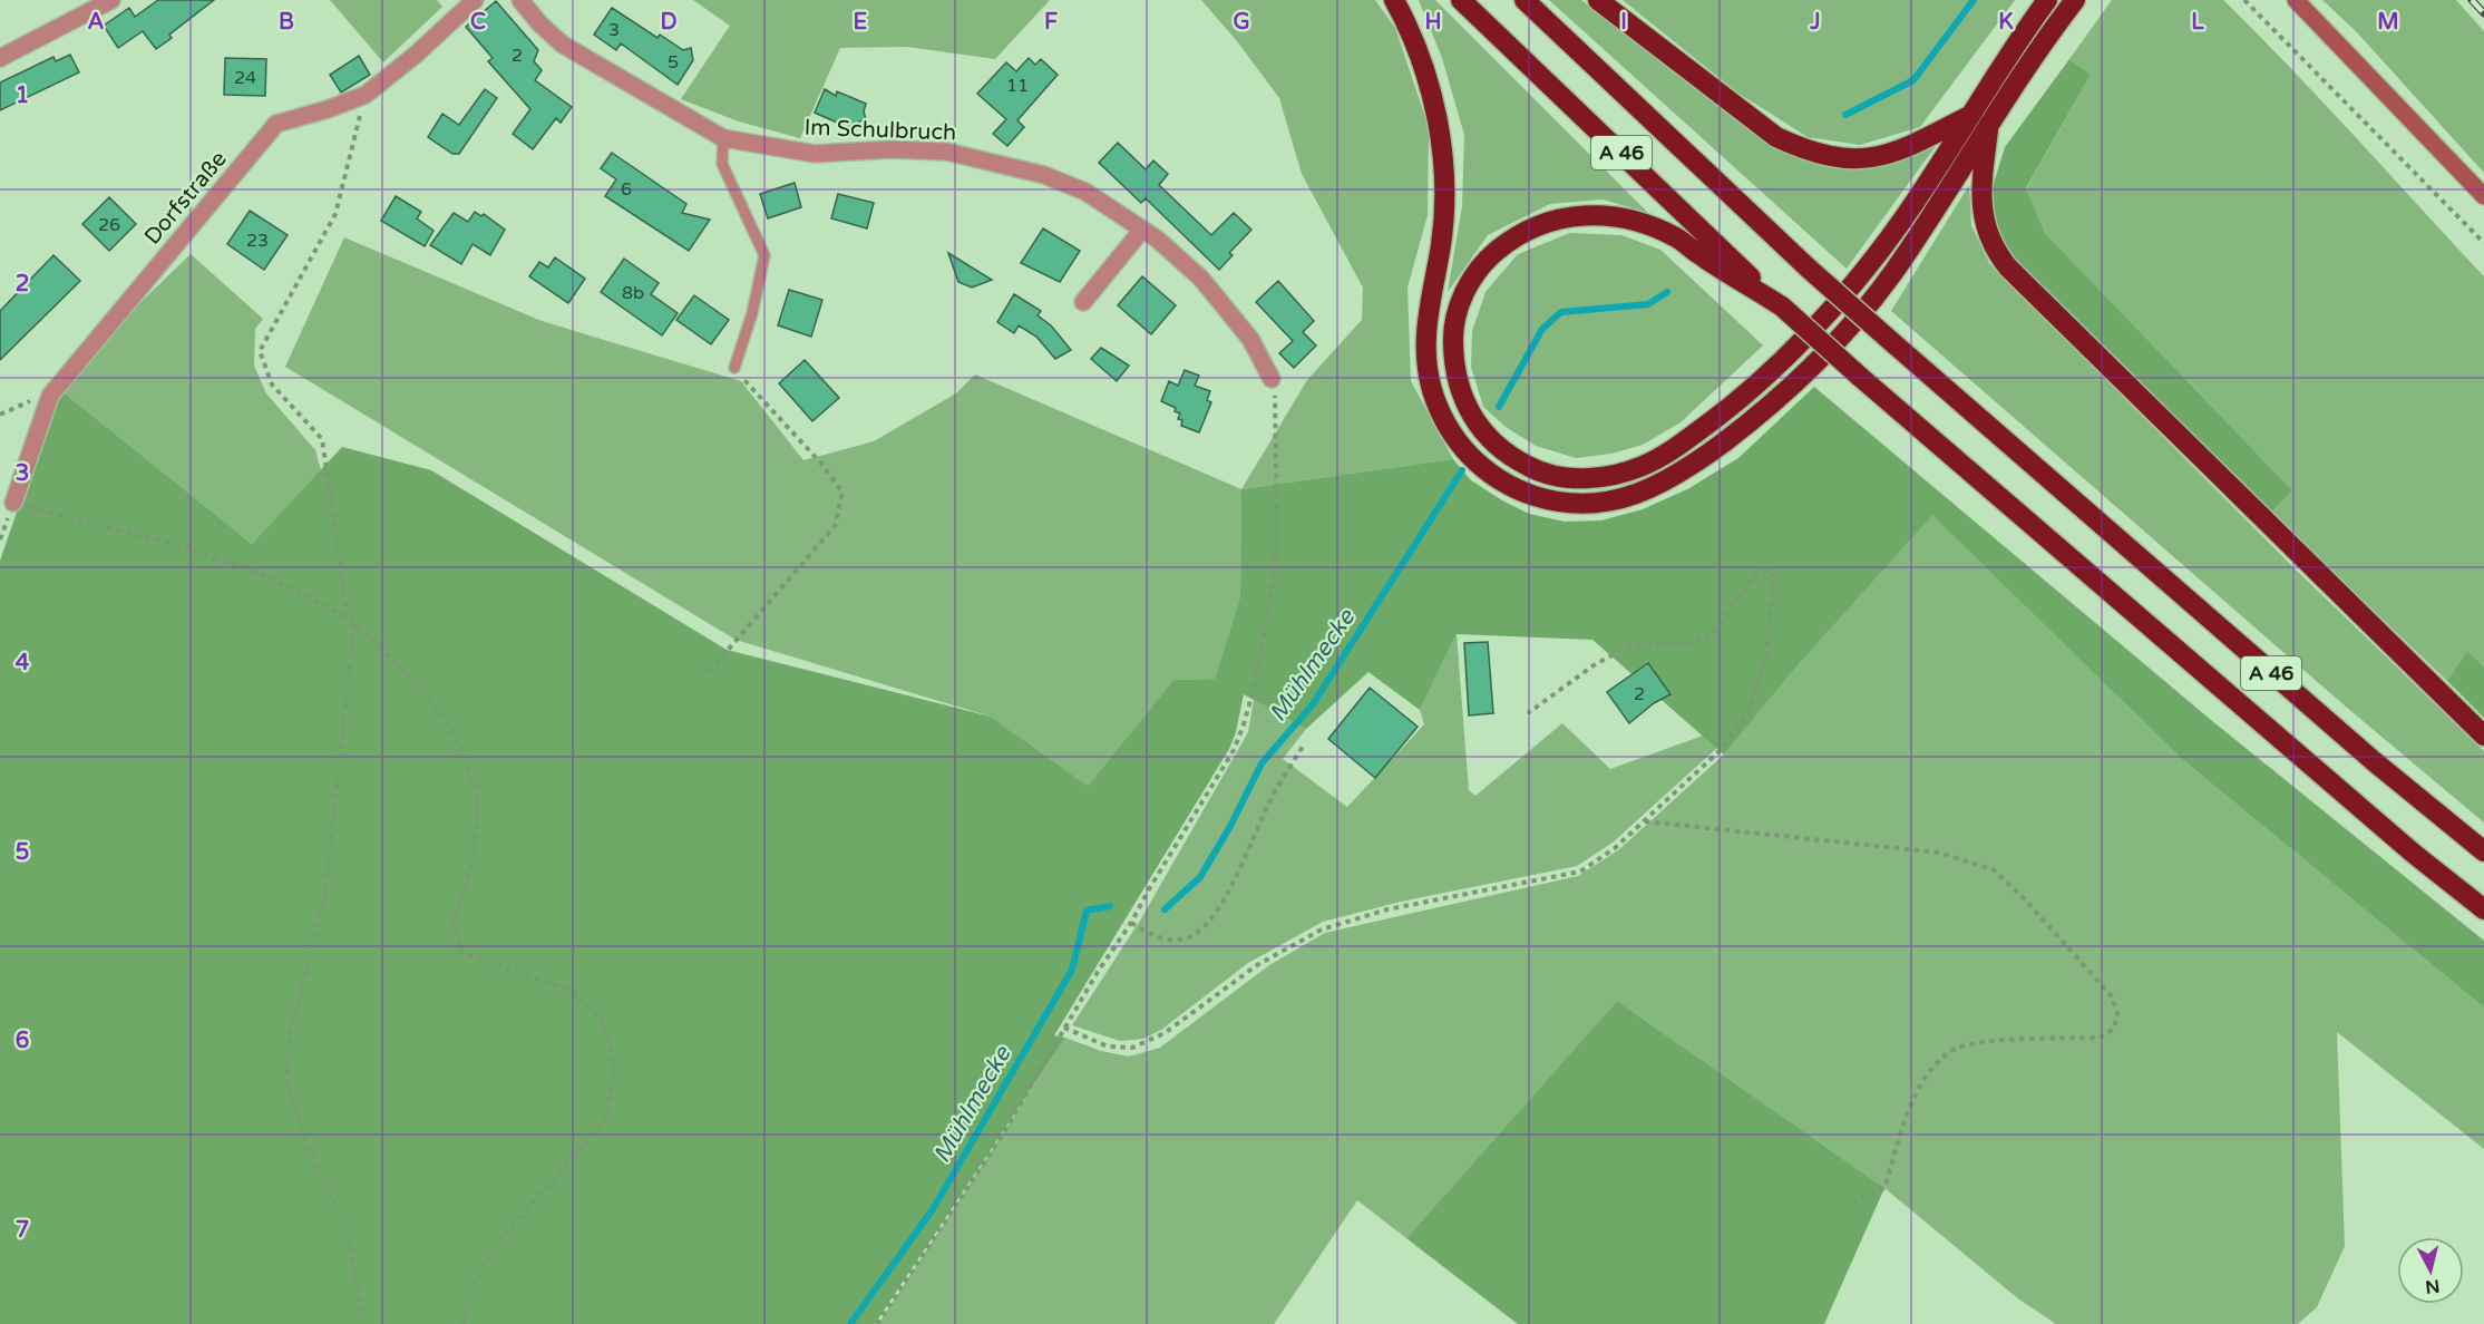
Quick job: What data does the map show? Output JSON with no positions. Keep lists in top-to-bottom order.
{
  "streets": {
    "highway": ["A 46"],
    "street": ["Im Schulbruch", "Dorfstraße"]
  },
  "water": ["Mühlmecke"],
  "house_numbers": [
    "3",
    "2",
    "5",
    "24",
    "11",
    "6",
    "26",
    "23",
    "8b",
    "2"
  ],
  "north": "bottom",
  "grid": {
    "columns": [
      "A",
      "B",
      "C",
      "D",
      "E",
      "F",
      "G",
      "H",
      "I",
      "J",
      "K",
      "L",
      "M"
    ],
    "rows": [
      "1",
      "2",
      "3",
      "4",
      "5",
      "6",
      "7"
    ]
  }
}
